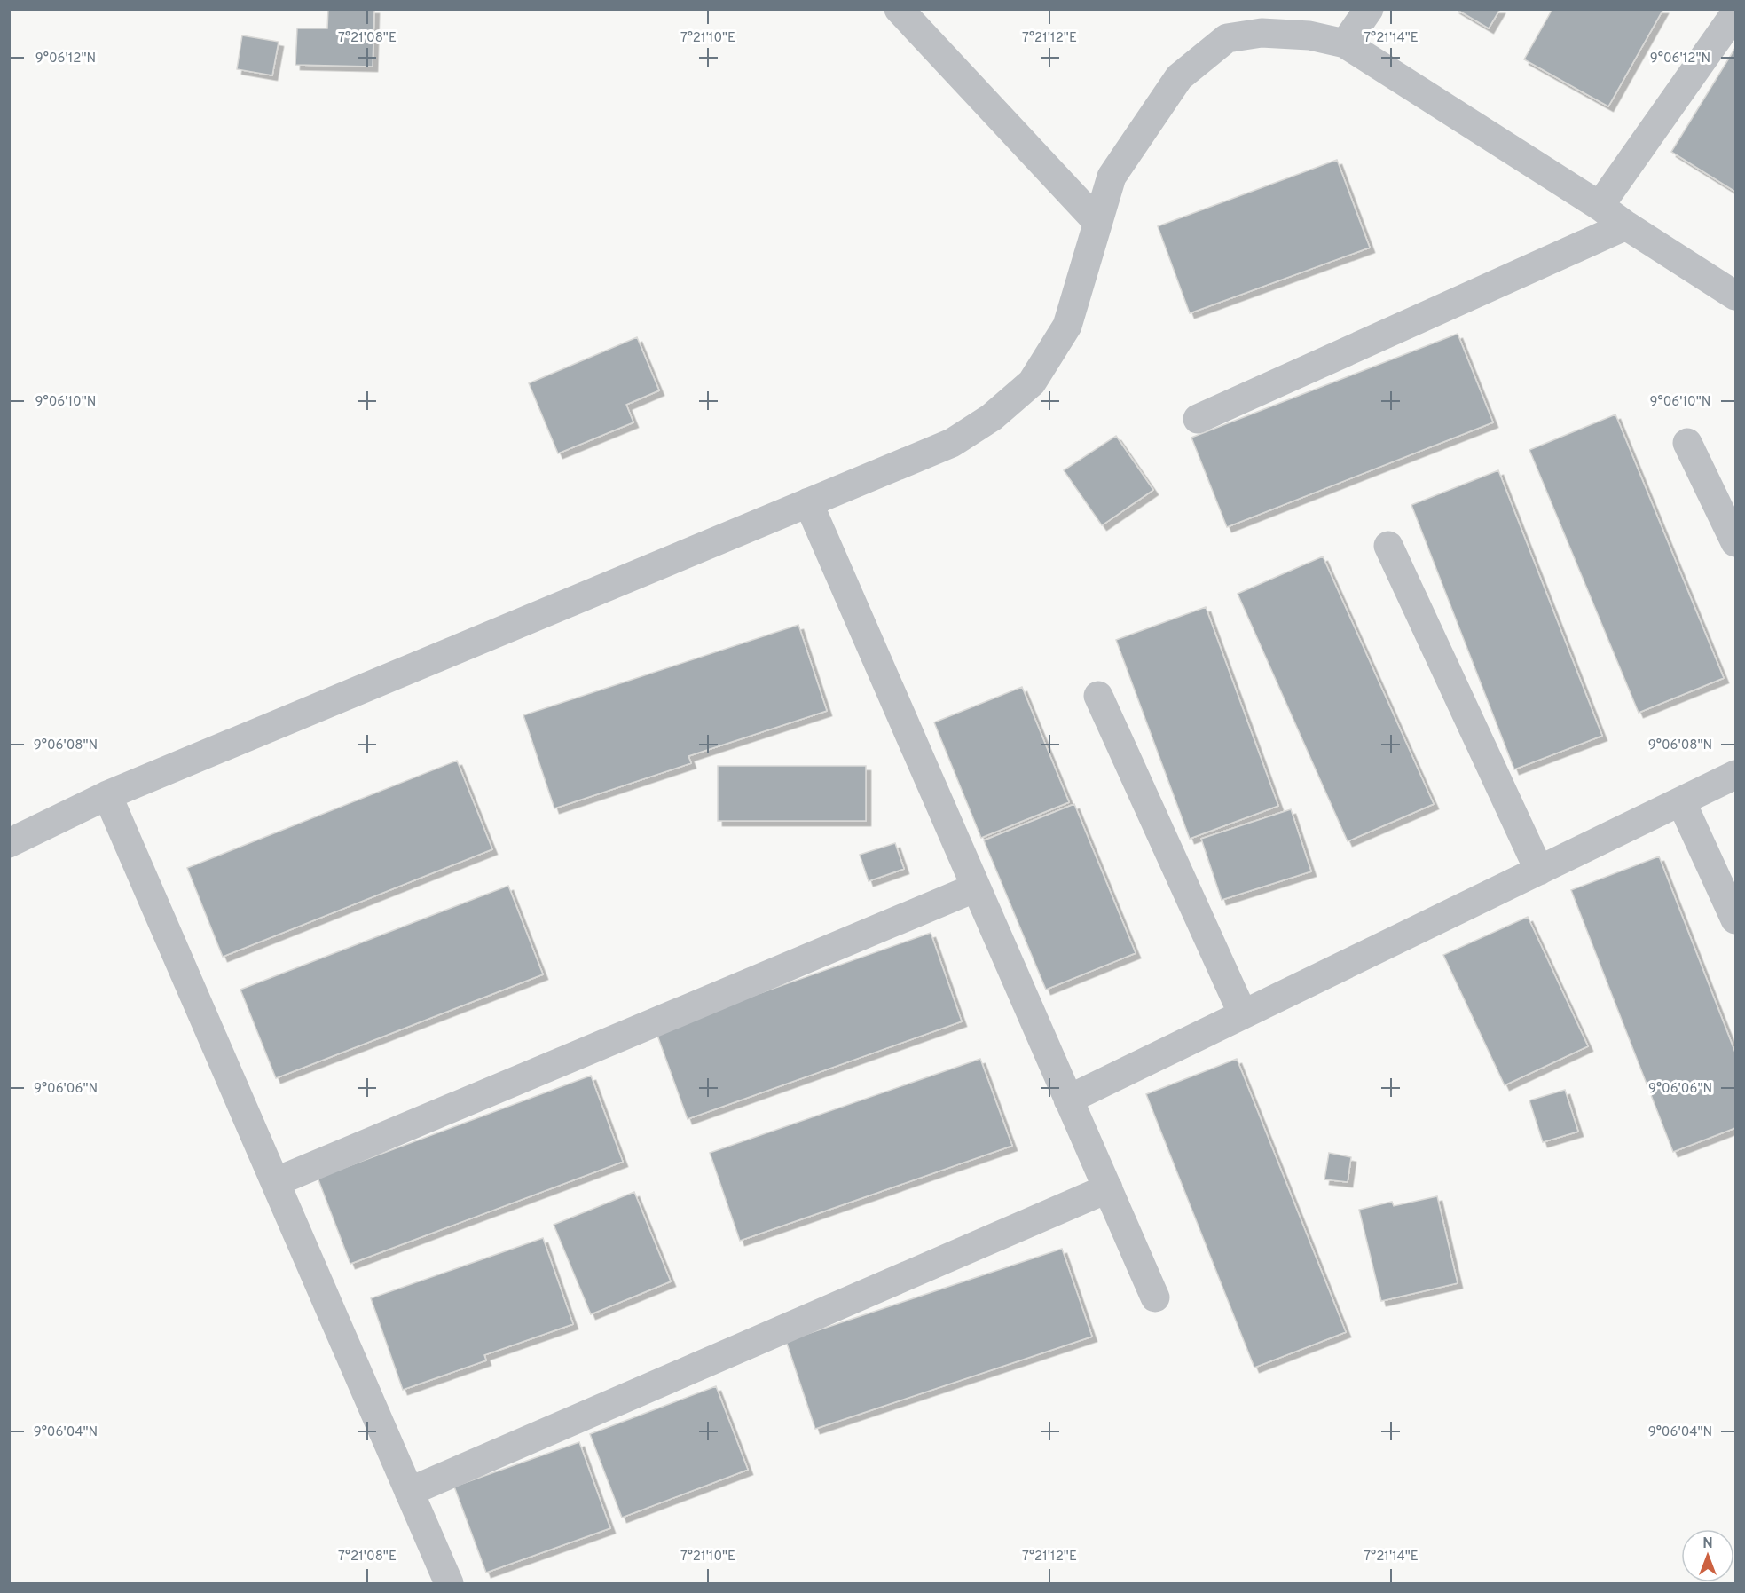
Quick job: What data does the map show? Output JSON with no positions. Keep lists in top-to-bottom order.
{
  "north": "top",
  "coordinates": [
    "7°21'08\"E",
    "7°21'10\"E",
    "7°21'12\"E",
    "7°21'14\"E",
    "9°06'12\"N",
    "9°06'10\"N",
    "9°06'08\"N",
    "9°06'06\"N",
    "9°06'04\"N"
  ]
}
